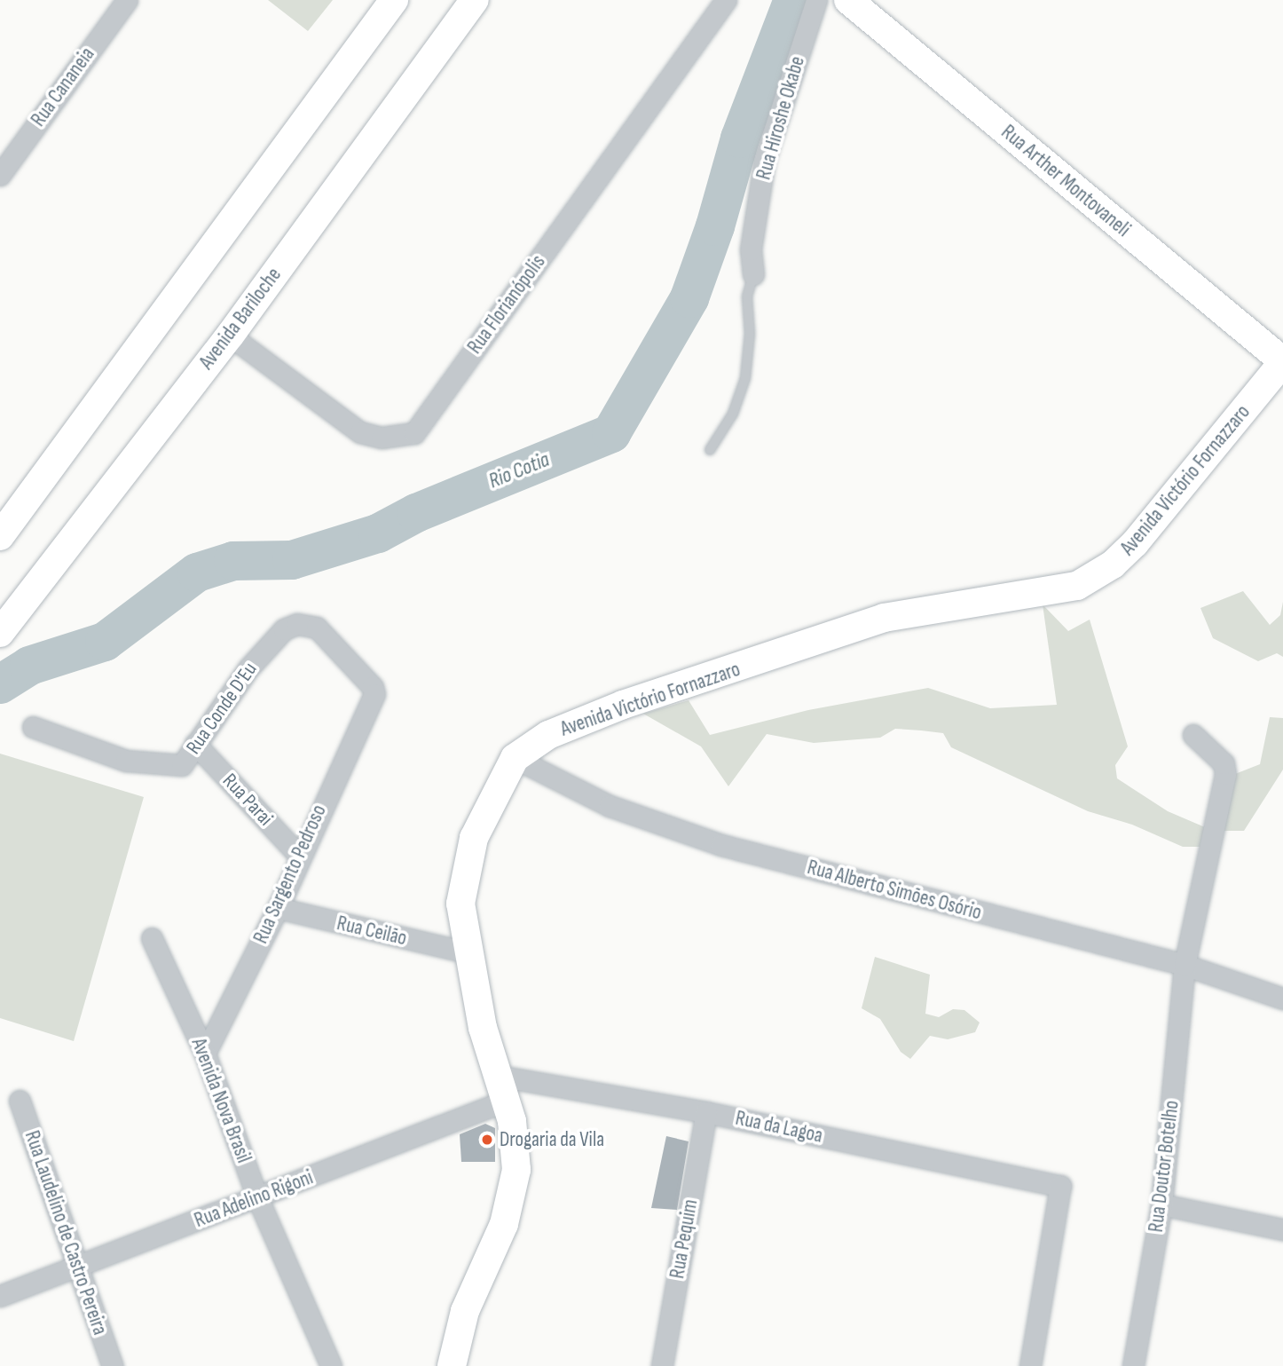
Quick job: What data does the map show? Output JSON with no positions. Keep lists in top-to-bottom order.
{
  "streets": {
    "street": [
      "Rua Cananeia",
      "Rua Hiroshe Okabe",
      "Rua Arther Montovaneli",
      "Rua Florianópolis",
      "Avenida Bariloche",
      "Avenida Victório Fornazzaro",
      "Rua Conde D'Eu",
      "Rua Parai",
      "Rua Sargento Pedroso",
      "Rua Alberto Simões Osório",
      "Rua Ceilão",
      "Avenida Nova Brasil",
      "Rua da Lagoa",
      "Rua Doutor Botelho",
      "Rua Adelino Rigoni",
      "Rua Laudelino de Castro Pereira",
      "Rua Pequim"
    ]
  },
  "crossings": [
    ["Rua Arther Montovaneli", "Avenida Victório Fornazzaro"],
    ["Rua Florianópolis", "Avenida Bariloche"],
    ["Avenida Victório Fornazzaro", "Rua Alberto Simões Osório"],
    ["Avenida Victório Fornazzaro", "Rua Ceilão"],
    ["Avenida Victório Fornazzaro", "Rua da Lagoa"],
    ["Avenida Victório Fornazzaro", "Rua Adelino Rigoni"],
    ["Rua Conde D'Eu", "Rua Parai"],
    ["Rua Conde D'Eu", "Rua Sargento Pedroso"],
    ["Rua Parai", "Rua Sargento Pedroso"],
    ["Rua Sargento Pedroso", "Rua Ceilão"],
    ["Rua Sargento Pedroso", "Avenida Nova Brasil"],
    ["Rua Alberto Simões Osório", "Rua Doutor Botelho"],
    ["Avenida Nova Brasil", "Rua Adelino Rigoni"],
    ["Rua da Lagoa", "Rua Adelino Rigoni"],
    ["Rua da Lagoa", "Rua Pequim"],
    ["Rua Adelino Rigoni", "Rua Laudelino de Castro Pereira"]
  ],
  "water": ["Rio Cotia"],
  "places": ["Drogaria da Vila"]
}
